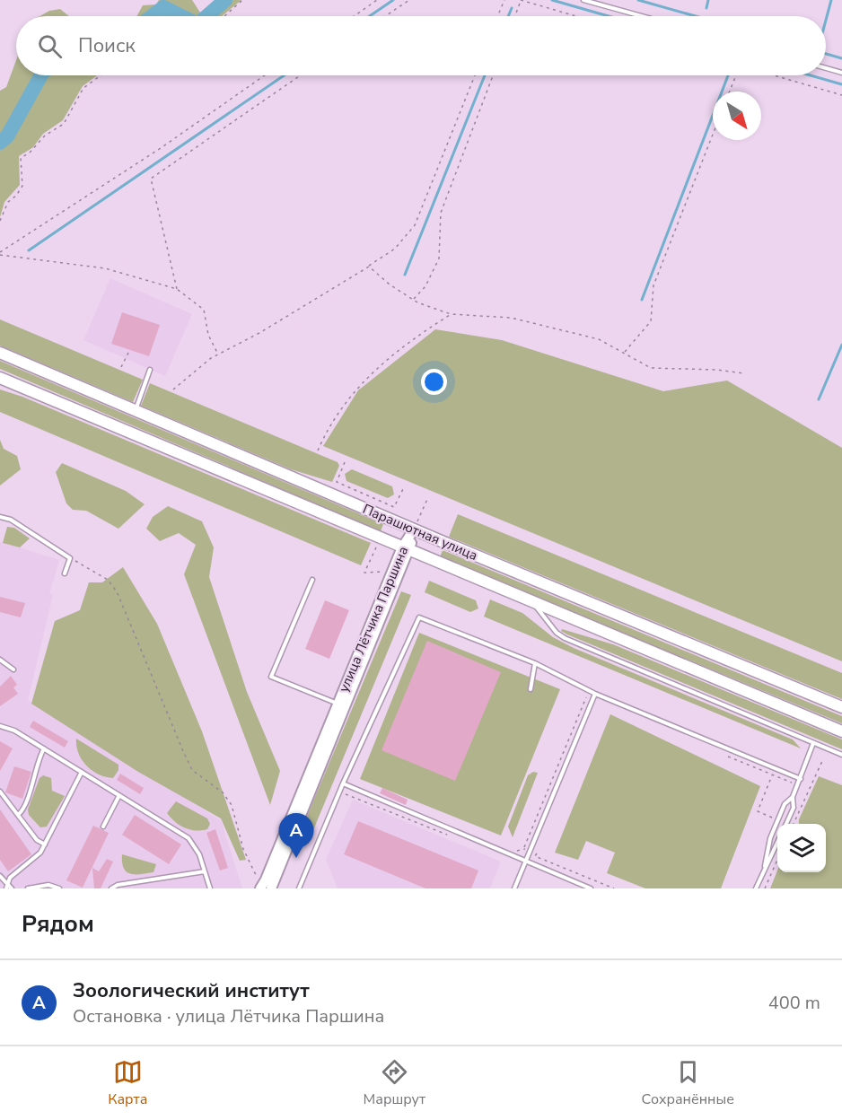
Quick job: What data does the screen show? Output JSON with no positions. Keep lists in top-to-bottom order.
{
  "streets": {
    "main road": ["Парашютная улица"],
    "street": ["улица Лётчика Паршина"]
  },
  "crossings": [
    ["Парашютная улица", "улица Лётчика Паршина"]
  ],
  "north": "bottom right",
  "page": {
    "search": "Поиск",
    "pins": "A",
    "heading": "Рядом",
    "list": [
      {
        "mark": "A",
        "name": "Зоологический институт",
        "note": "Остановка · улица Лётчика Паршина",
        "value": "400 m"
      }
    ],
    "nav": ["Карта", "Маршрут", "Сохранённые"]
  }
}
